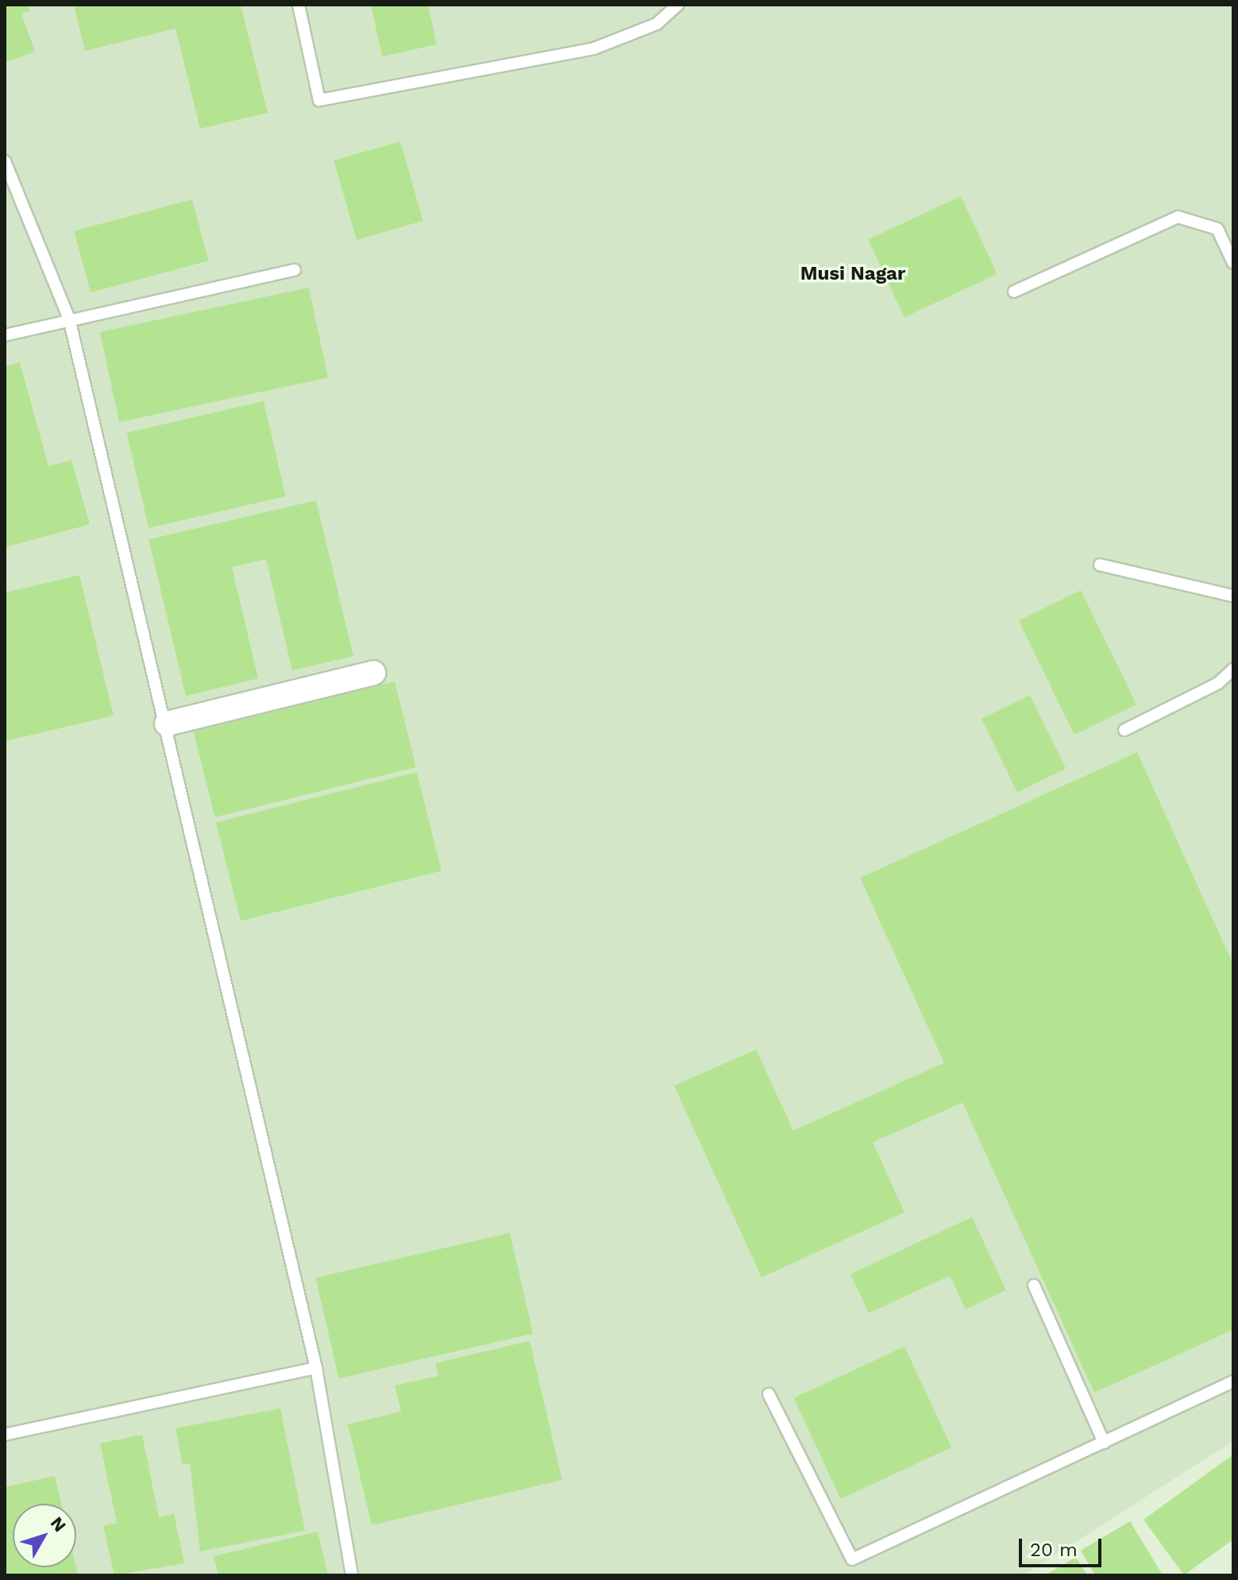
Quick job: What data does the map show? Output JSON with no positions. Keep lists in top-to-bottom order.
{
  "districts": ["Musi Nagar"],
  "scale_bar": "20 m",
  "north": "top right"
}
